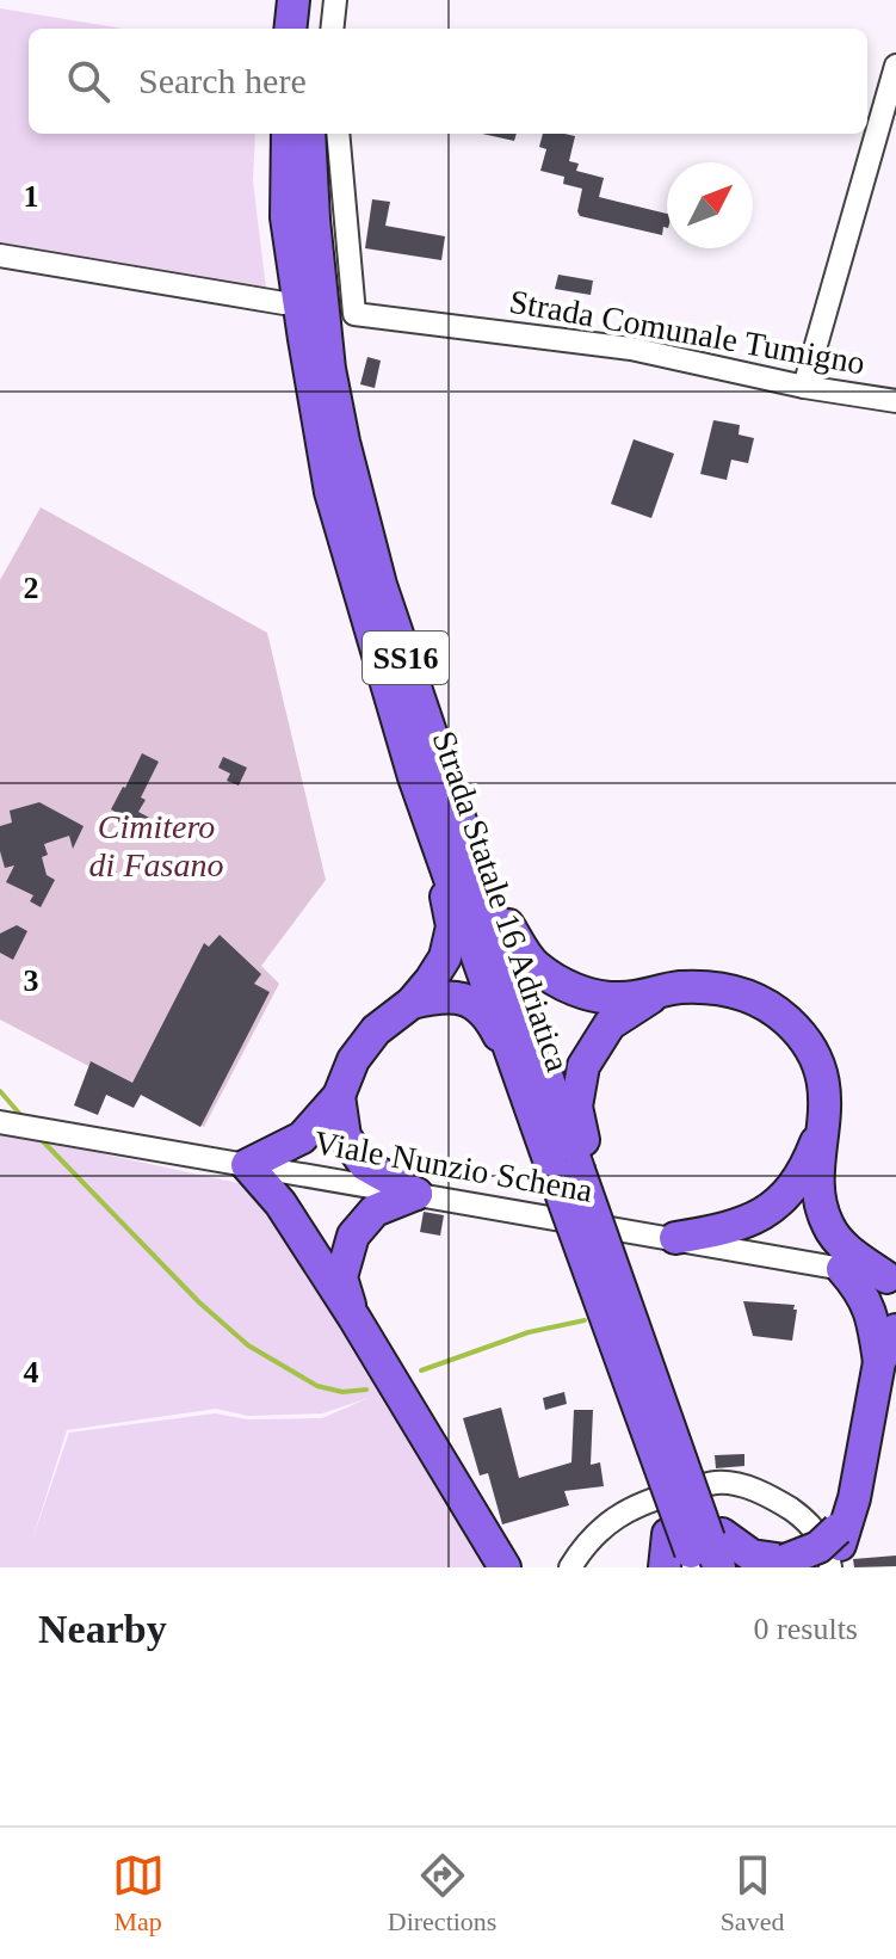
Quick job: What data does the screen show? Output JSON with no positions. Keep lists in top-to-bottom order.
{
  "streets": {
    "highway": ["SS16", "Strada Statale 16 Adriatica"],
    "street": ["Strada Comunale Tumigno", "Viale Nunzio Schena"]
  },
  "parks": ["Cimitero di Fasano"],
  "north": "top right",
  "page": {
    "search": "Search here",
    "heading": ["Nearby", "0 results"],
    "nav": ["Map", "Directions", "Saved"]
  },
  "grid": {
    "rows": [
      "1",
      "2",
      "3",
      "4"
    ]
  }
}
